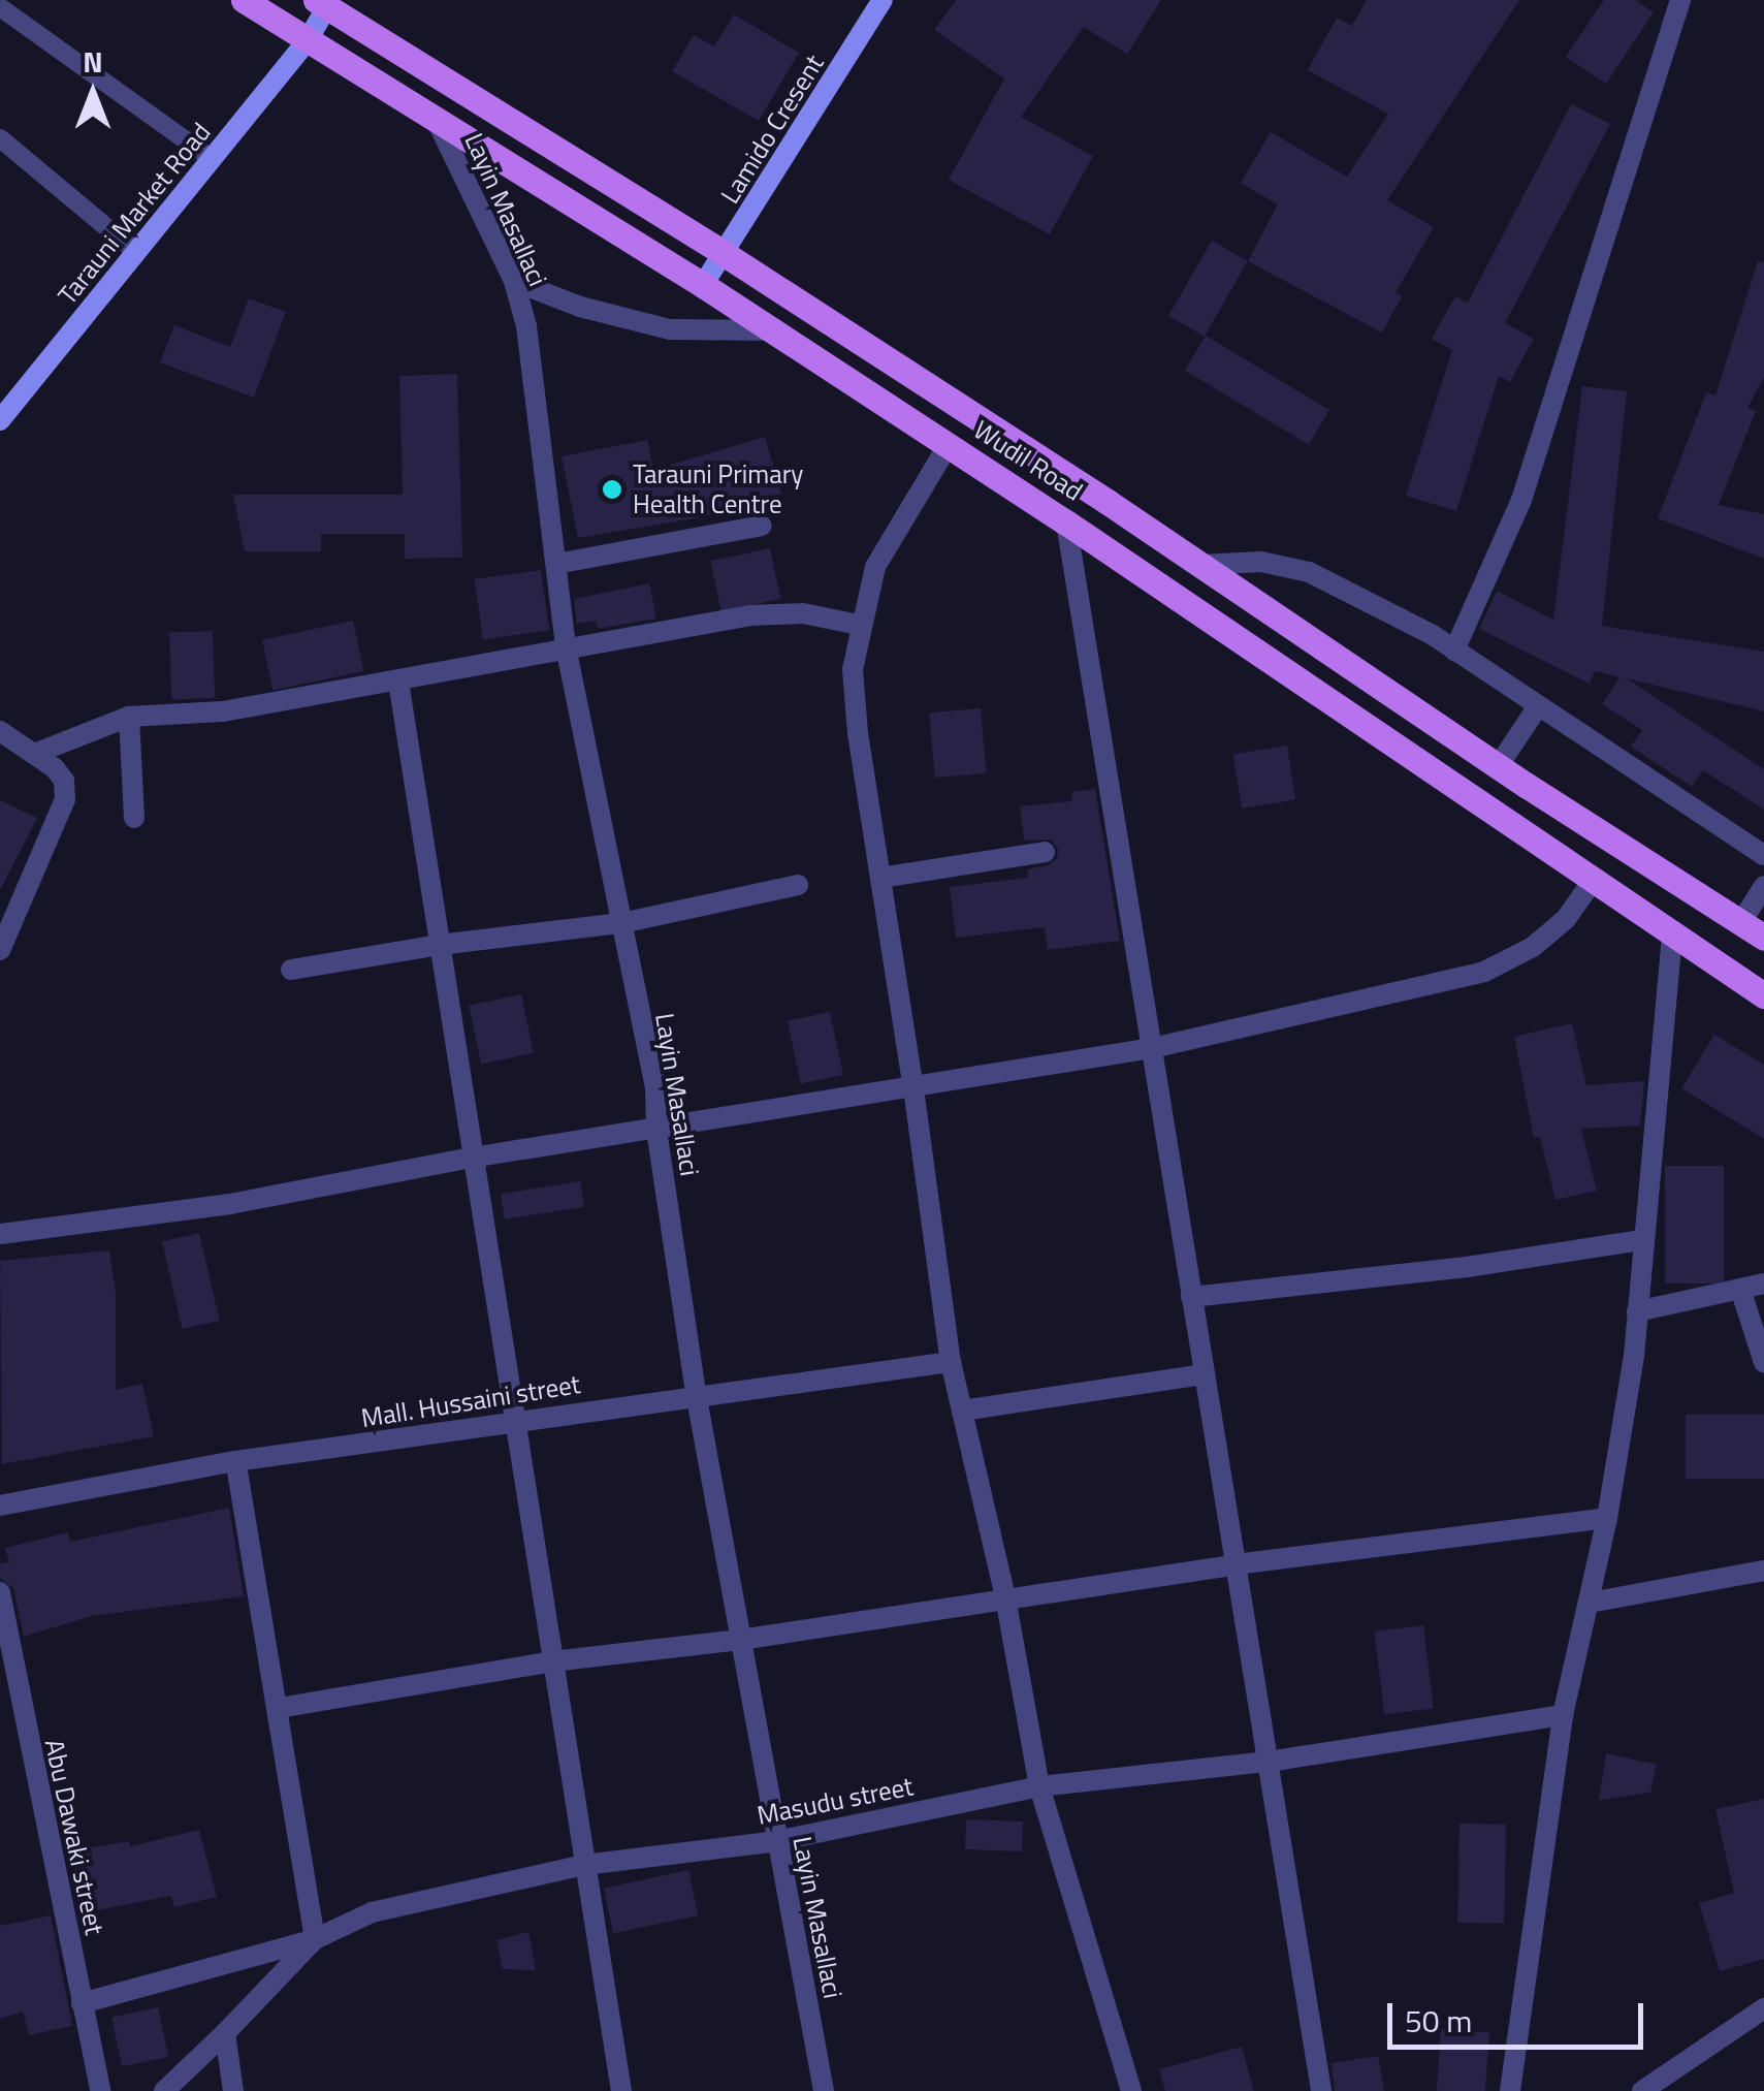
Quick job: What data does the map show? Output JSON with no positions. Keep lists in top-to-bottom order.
{
  "streets": {
    "main road": ["Wudil Road"],
    "street": [
      "Lamido Cresent",
      "Layin Masallaci",
      "Tarauni Market Road",
      "Mall. Hussaini street",
      "Masudu street",
      "Abu Dawaki street"
    ]
  },
  "crossings": [
    ["Lamido Cresent", "Wudil Road"],
    ["Layin Masallaci", "Wudil Road"],
    ["Layin Masallaci", "Mall. Hussaini street"],
    ["Layin Masallaci", "Masudu street"],
    ["Tarauni Market Road", "Wudil Road"]
  ],
  "places": ["Tarauni Primary Health Centre"],
  "scale_bar": "50 m",
  "north": "top"
}
